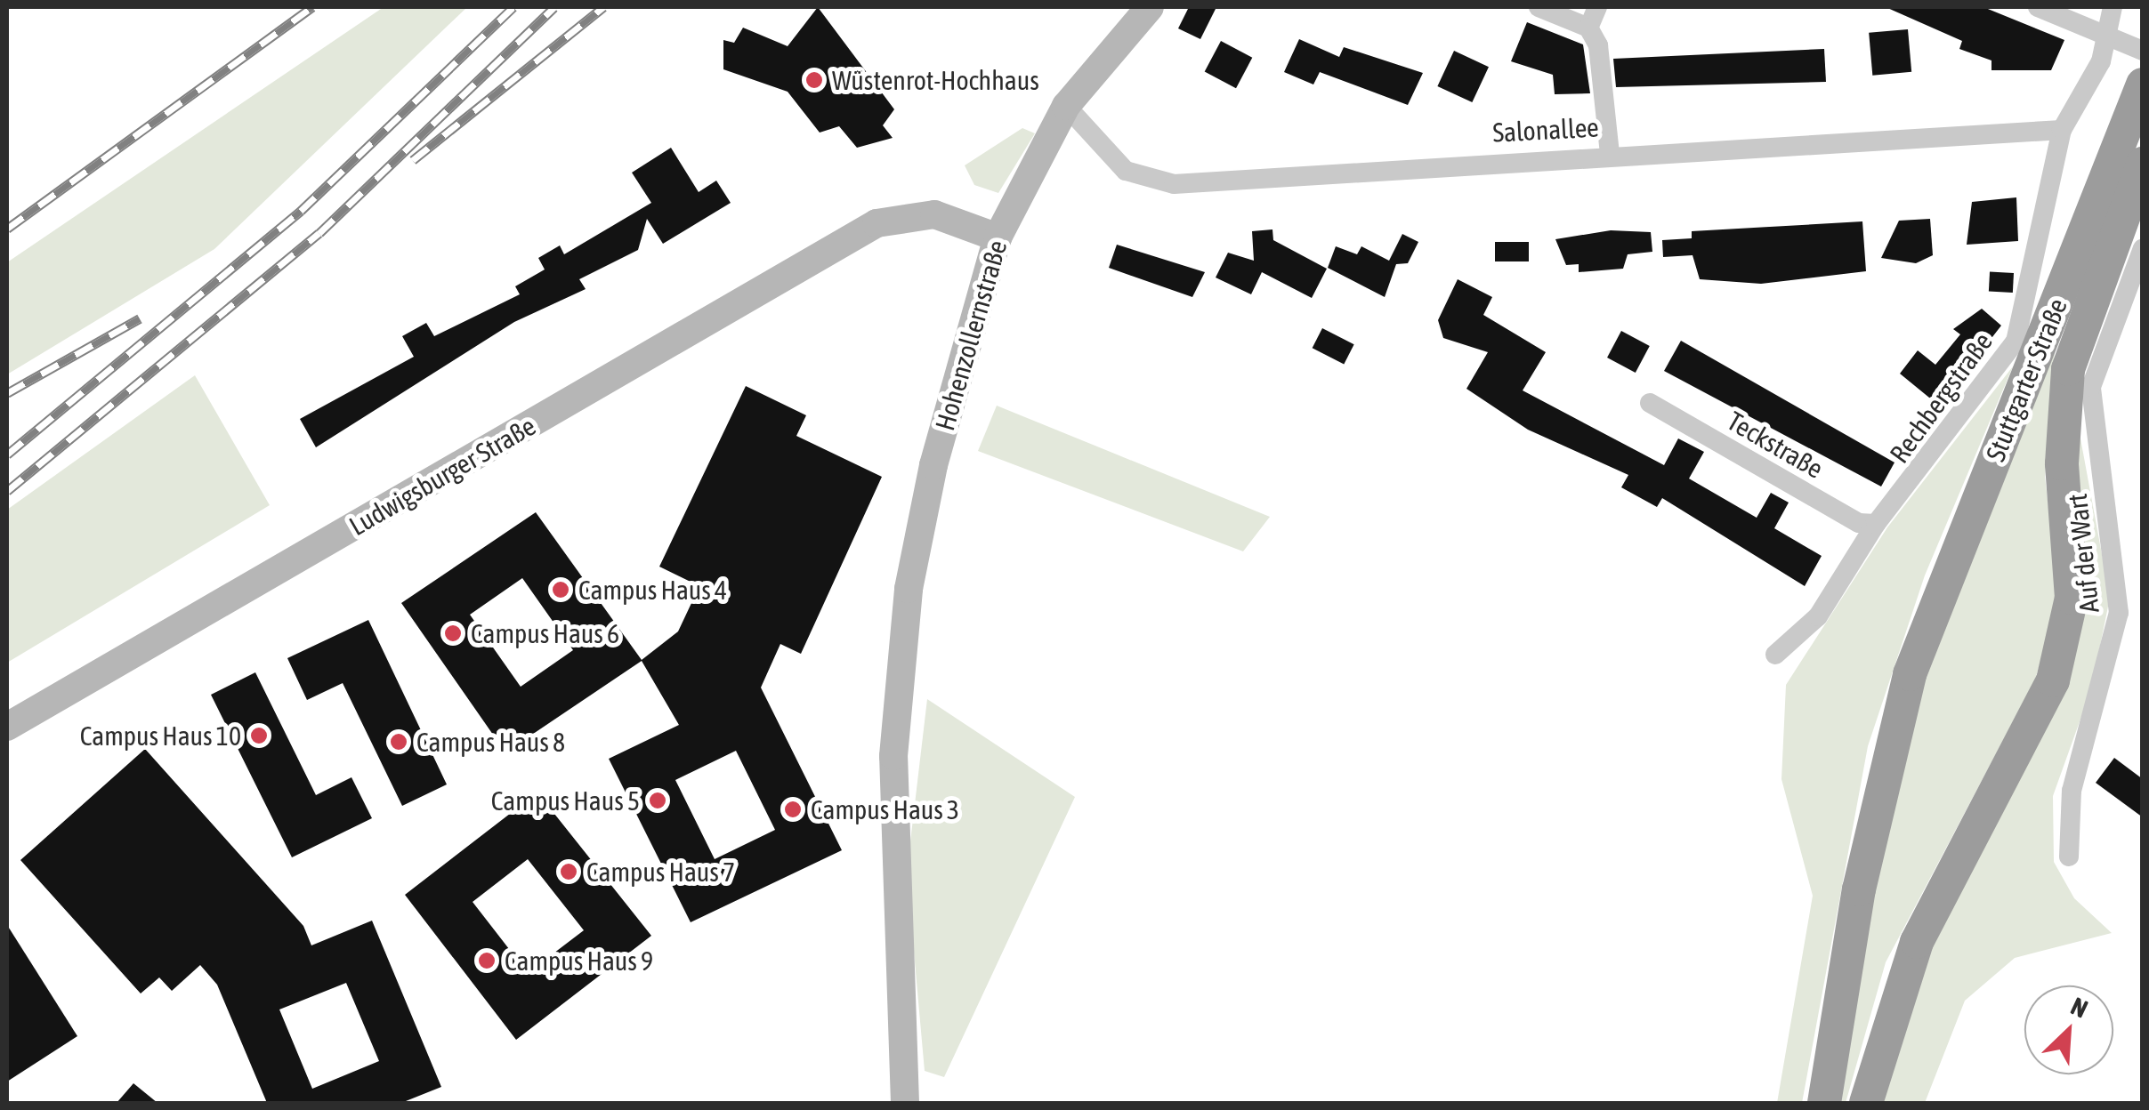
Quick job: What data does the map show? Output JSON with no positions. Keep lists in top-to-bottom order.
{
  "streets": {
    "highway": ["Stuttgarter Straße"],
    "main road": ["Hohenzollernstraße", "Ludwigsburger Straße"],
    "street": [
      "Salonallee",
      "Rechbergstraße",
      "Teckstraße",
      "Auf der Wart"
    ]
  },
  "crossings": [
    ["Salonallee", "Hohenzollernstraße"],
    ["Salonallee", "Rechbergstraße"],
    ["Hohenzollernstraße", "Ludwigsburger Straße"],
    ["Rechbergstraße", "Teckstraße"]
  ],
  "places": [
    "Wüstenrot-Hochhaus",
    "Campus Haus 4",
    "Campus Haus 6",
    "Campus Haus 10",
    "Campus Haus 8",
    "Campus Haus 5",
    "Campus Haus 3",
    "Campus Haus 7",
    "Campus Haus 9"
  ],
  "north": "top right"
}
